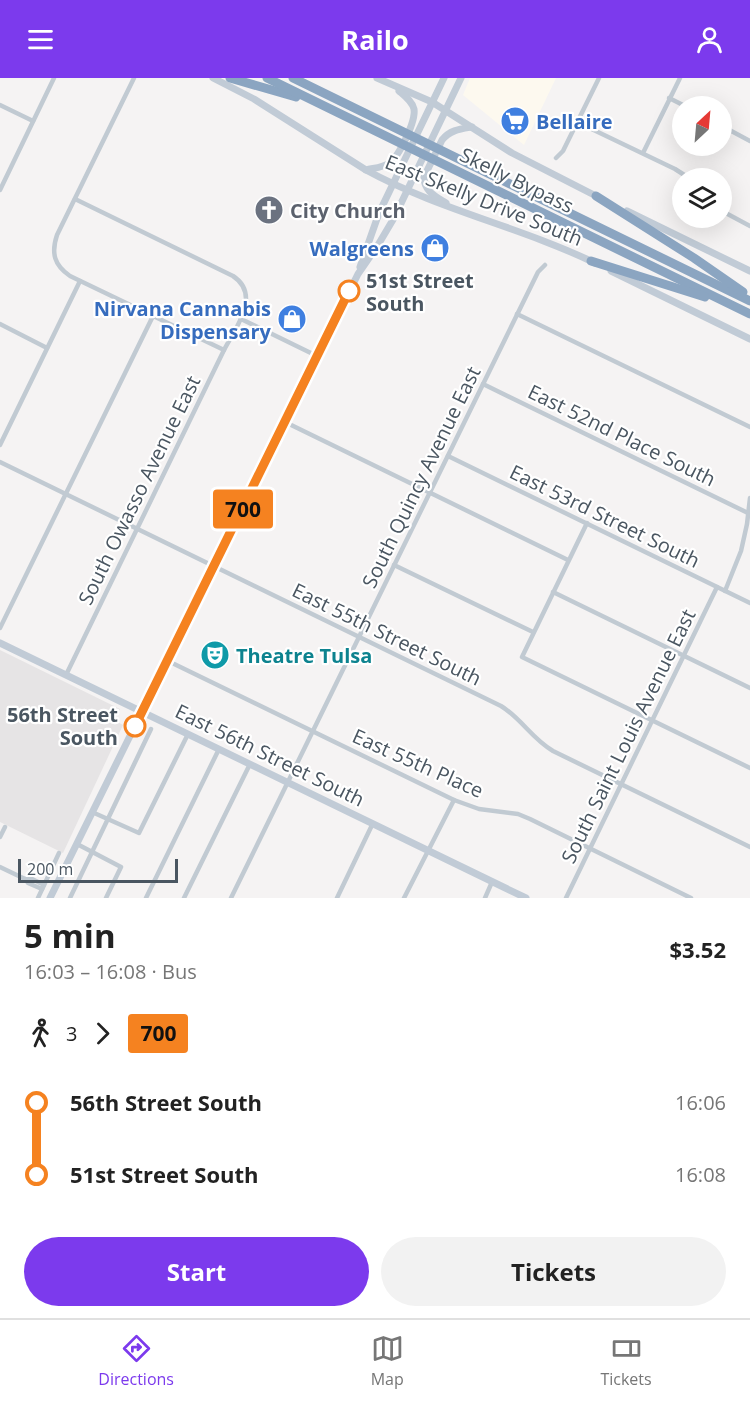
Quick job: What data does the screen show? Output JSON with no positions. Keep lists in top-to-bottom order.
{
  "streets": {
    "highway": ["Skelly Bypass"],
    "main road": ["East Skelly Drive South", "East 56th Street South"],
    "street": [
      "East 52nd Place South",
      "South Quincy Avenue East",
      "South Owasso Avenue East",
      "East 53rd Street South",
      "East 55th Street South",
      "South Saint Louis Avenue East",
      "East 55th Place"
    ]
  },
  "crossings": [
    ["East 52nd Place South", "South Quincy Avenue East"],
    ["South Quincy Avenue East", "East 53rd Street South"],
    ["South Quincy Avenue East", "East 55th Street South"],
    ["South Quincy Avenue East", "East 56th Street South"],
    ["South Quincy Avenue East", "East 55th Place"],
    ["South Owasso Avenue East", "East 55th Street South"],
    ["South Owasso Avenue East", "East 56th Street South"],
    ["East 53rd Street South", "South Saint Louis Avenue East"],
    ["East 55th Street South", "South Saint Louis Avenue East"],
    ["South Saint Louis Avenue East", "East 55th Place"]
  ],
  "places": {
    "supermarket": ["Bellaire"],
    "church": ["City Church"],
    "shop": ["Walgreens", "Nirvana Cannabis Dispensary"],
    "other": ["51st Street South", "56th Street South"],
    "theatre": ["Theatre Tulsa"]
  },
  "lines": ["bus line 700"],
  "scale_bar": "200 m",
  "north": "top right",
  "page": {
    "header": "Railo",
    "on_map": "700",
    "scale": "200 m",
    "heading": ["5 min", "16:03 – 16:08 · Bus", "$3.52"],
    "legs": ["3", "700"],
    "list": [
      {
        "name": "56th Street South",
        "value": "16:06"
      },
      {
        "name": "51st Street South",
        "value": "16:08"
      }
    ],
    "buttons": ["Start", "Tickets"],
    "tabs": ["Directions", "Map", "Tickets"]
  }
}
